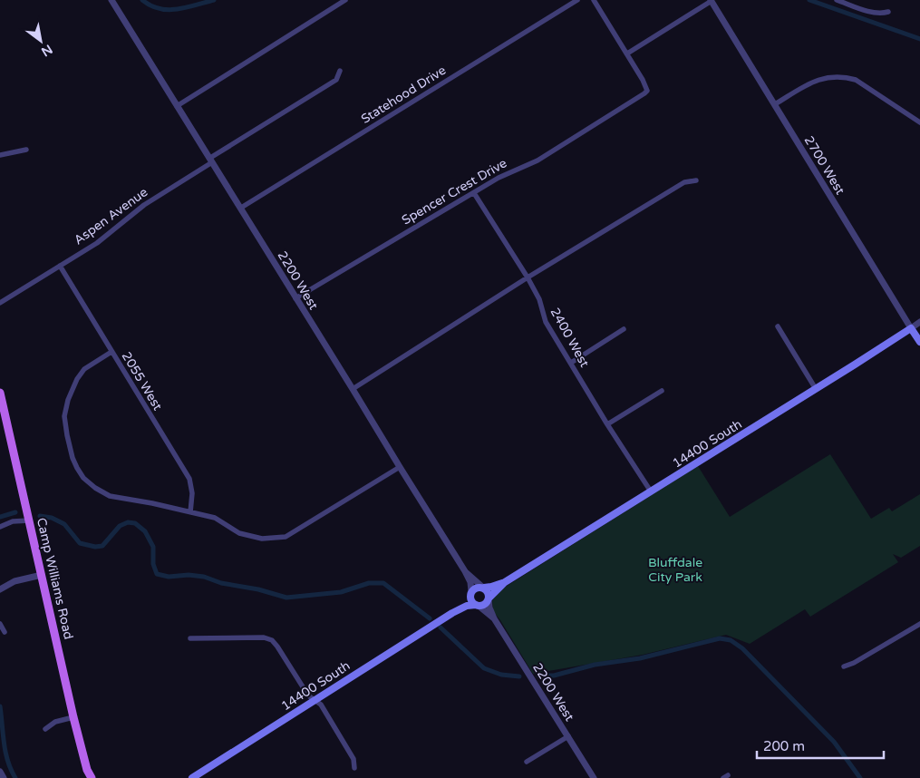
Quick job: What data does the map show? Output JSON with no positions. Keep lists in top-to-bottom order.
{
  "streets": {
    "main road": ["2700 West", "14400 South", "Camp Williams Road"],
    "street": [
      "Statehood Drive",
      "Spencer Crest Drive",
      "Aspen Avenue",
      "2200 West",
      "2400 West",
      "2055 West"
    ]
  },
  "crossings": [
    ["Statehood Drive", "2200 West"],
    ["2700 West", "14400 South"],
    ["Spencer Crest Drive", "2200 West"],
    ["Spencer Crest Drive", "2400 West"],
    ["Aspen Avenue", "2200 West"],
    ["Aspen Avenue", "2055 West"],
    ["2200 West", "14400 South"],
    ["2400 West", "14400 South"]
  ],
  "parks": ["Bluffdale City Park"],
  "scale_bar": "200 m",
  "north": "bottom right"
}
